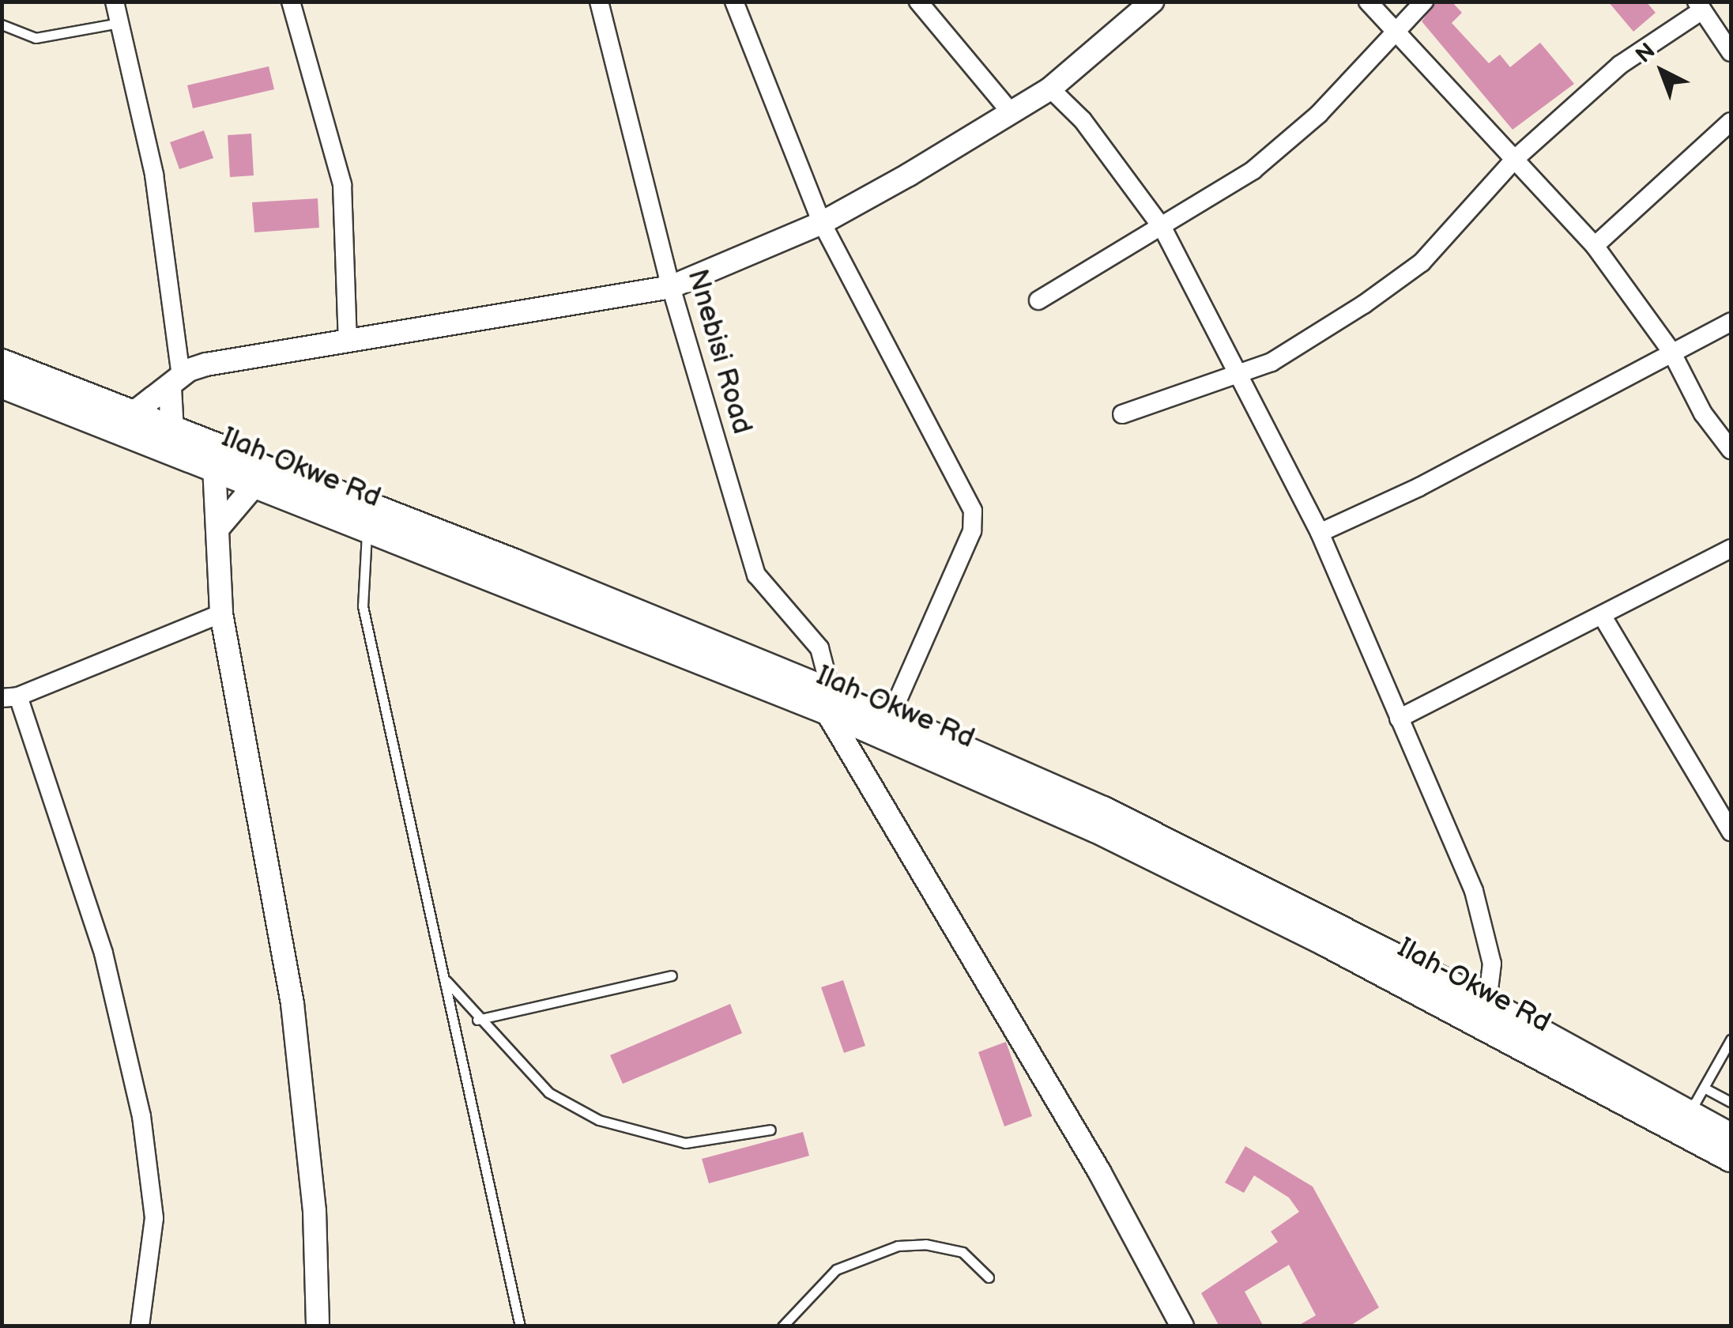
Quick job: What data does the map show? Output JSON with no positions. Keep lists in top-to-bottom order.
{
  "streets": {
    "main road": ["Ilah-Okwe Rd"],
    "street": ["Nnebisi Road"]
  },
  "crossings": [
    ["Nnebisi Road", "Ilah-Okwe Rd"]
  ],
  "north": "top left"
}
